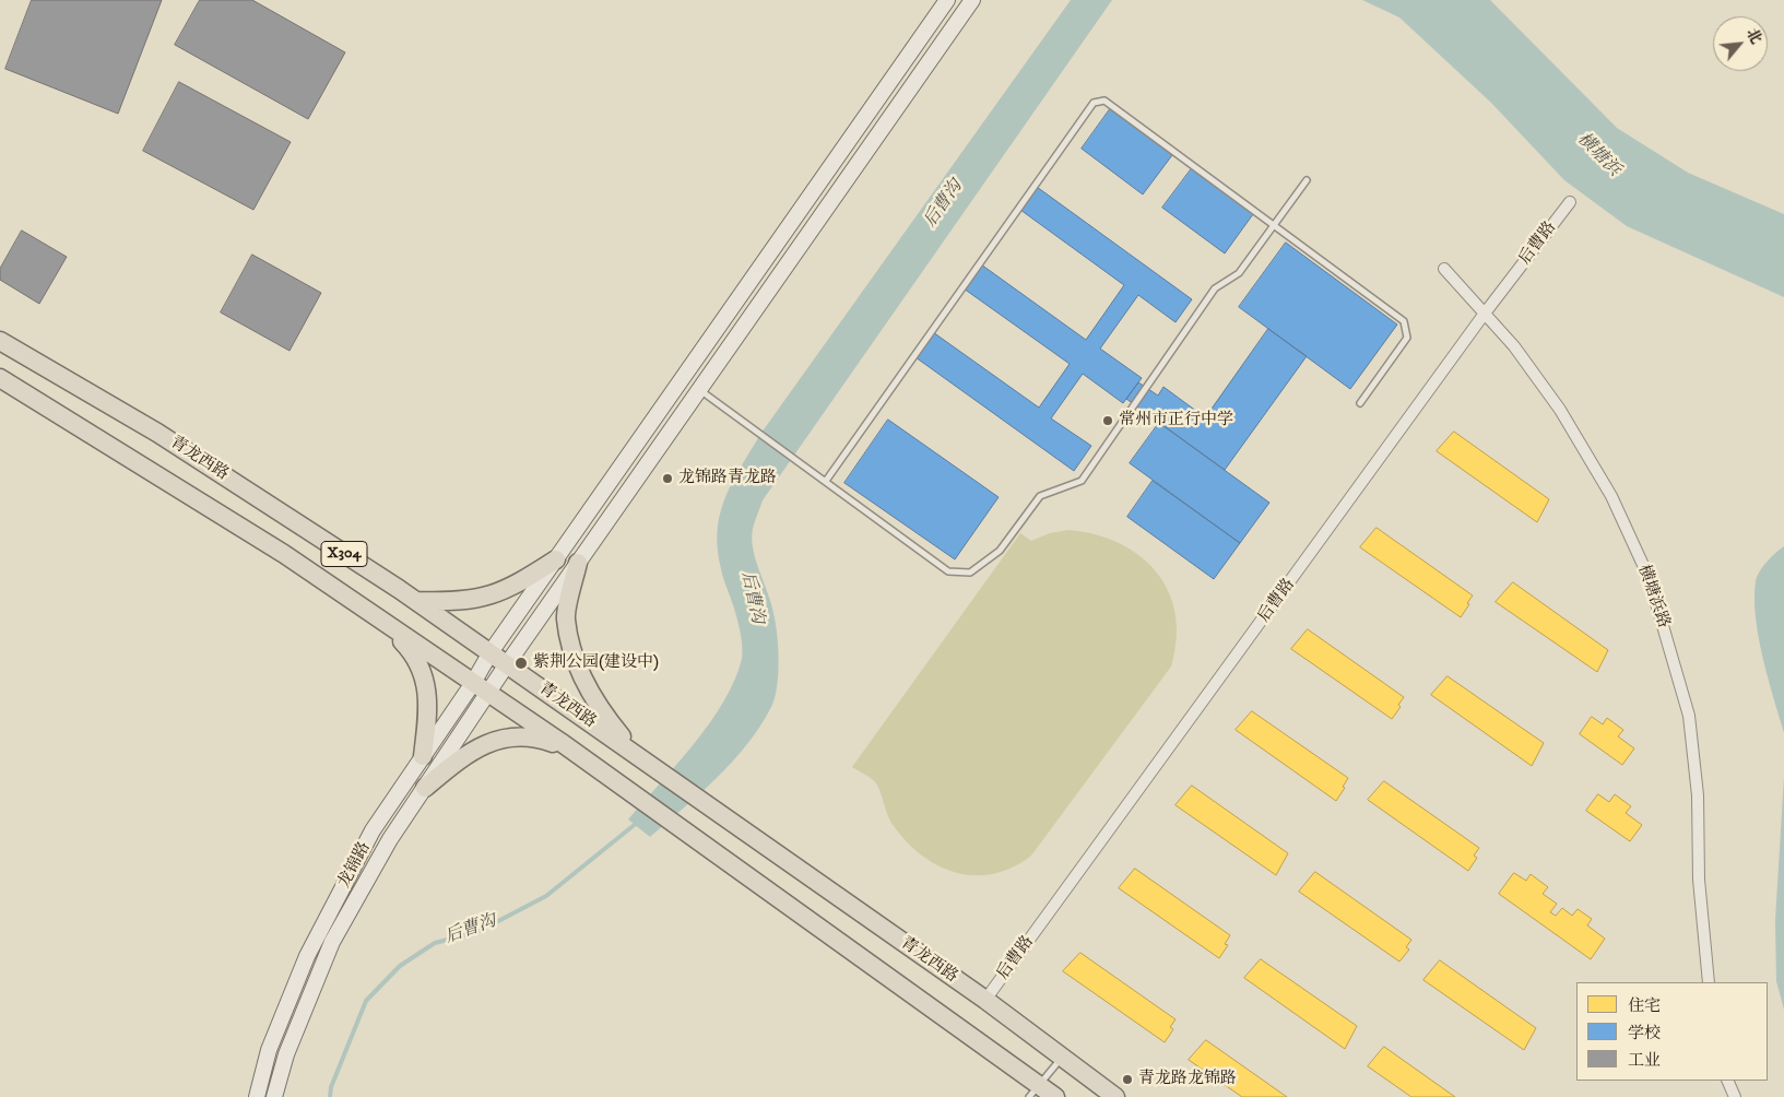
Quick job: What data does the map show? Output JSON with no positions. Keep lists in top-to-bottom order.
{
  "streets": {
    "main road": ["青龙西路", "X304", "龙锦路"],
    "street": ["后曹路", "横塘浜路"]
  },
  "crossings": [
    ["后曹路", "青龙西路"],
    ["后曹路", "横塘浜路"],
    ["青龙西路", "龙锦路"]
  ],
  "water": ["横塘浜", "后曹沟"],
  "places": [
    "常州市正行中学",
    "龙锦路青龙路",
    "紫荆公园(建设中)",
    "青龙路龙锦路"
  ],
  "legend": ["住宅", "学校", "工业"],
  "north": "top right"
}
